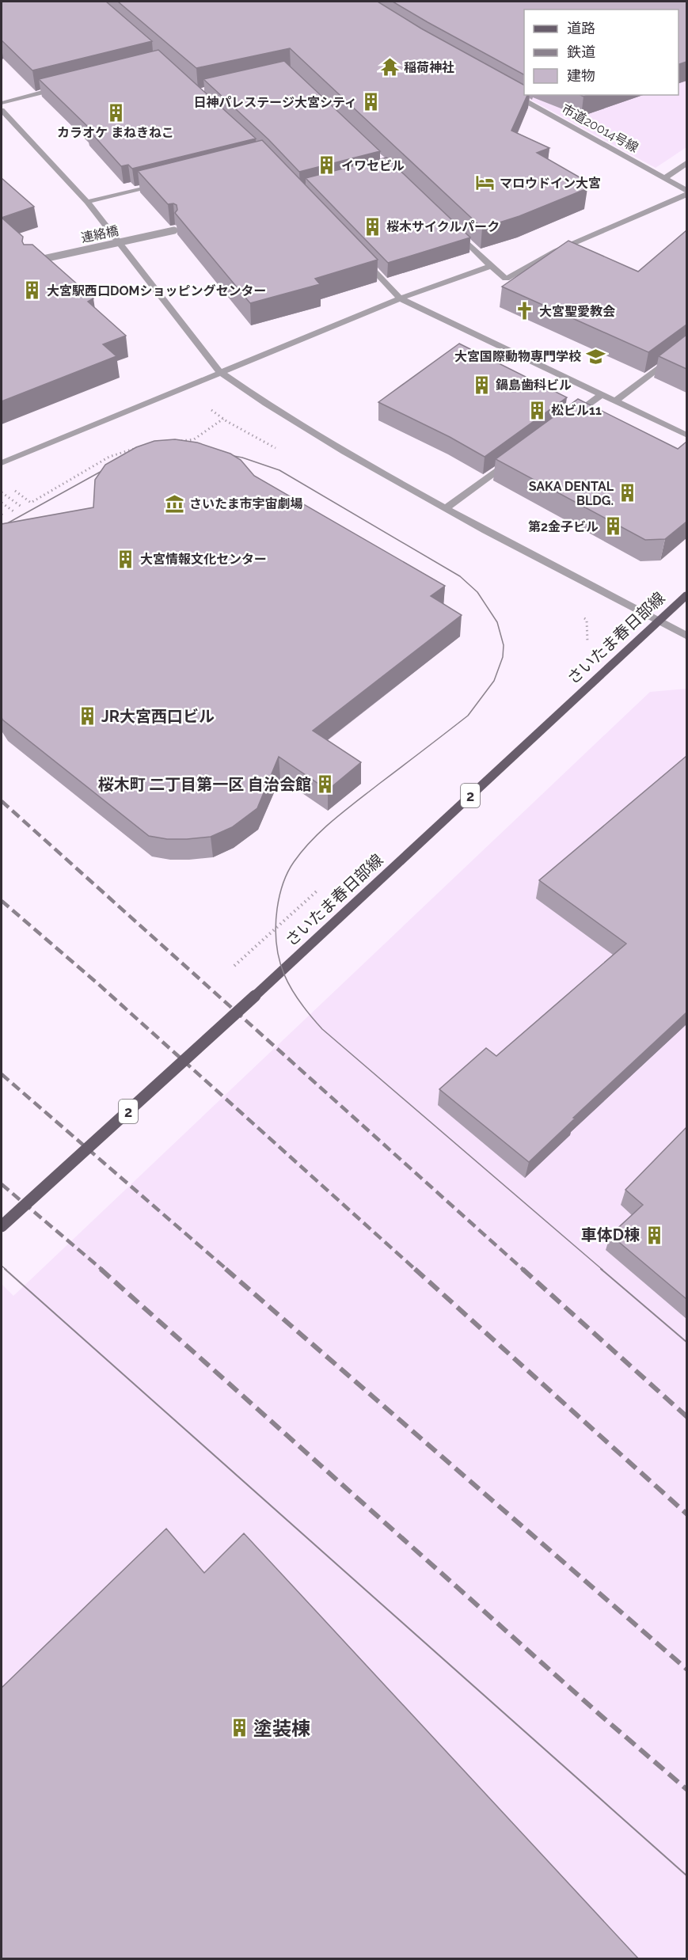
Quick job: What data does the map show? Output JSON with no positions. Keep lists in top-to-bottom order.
{
  "streets": {
    "main road": ["さいたま春日部線", "2"],
    "street": ["市道20014号線", "連絡橋"]
  },
  "places": {
    "temple": ["稲荷神社"],
    "building": [
      "日神パレステージ大宮シティ",
      "カラオケ まねきねこ",
      "イワセビル",
      "桜木サイクルパーク",
      "大宮駅西口DOMショッピングセンター",
      "鍋島歯科ビル",
      "松ビル11",
      "SAKA DENTAL BLDG.",
      "第2金子ビル",
      "大宮情報文化センター",
      "JR大宮西口ビル",
      "桜木町 二丁目第一区 自治会館",
      "車体D棟",
      "塗装棟"
    ],
    "hotel": ["マロウドイン大宮"],
    "church": ["大宮聖愛教会"],
    "school or university": ["大宮国際動物専門学校"],
    "museum": ["さいたま市宇宙劇場"]
  },
  "legend": ["道路", "鉄道", "建物"]
}
